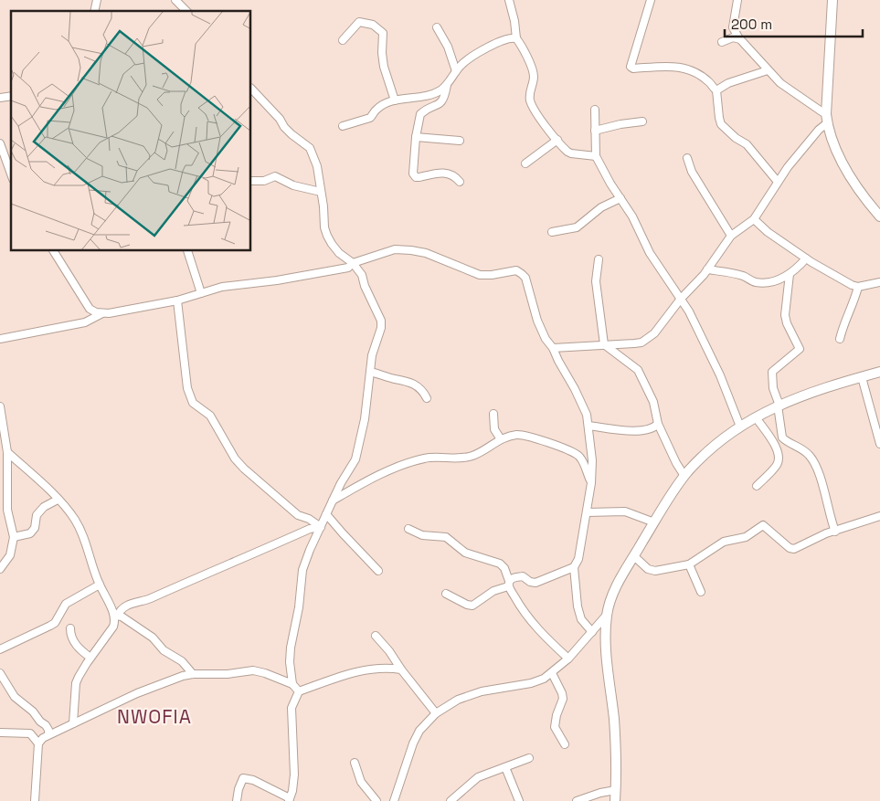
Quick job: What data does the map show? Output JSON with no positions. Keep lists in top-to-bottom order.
{
  "districts": ["NWOFIA"],
  "scale_bar": "200 m"
}
